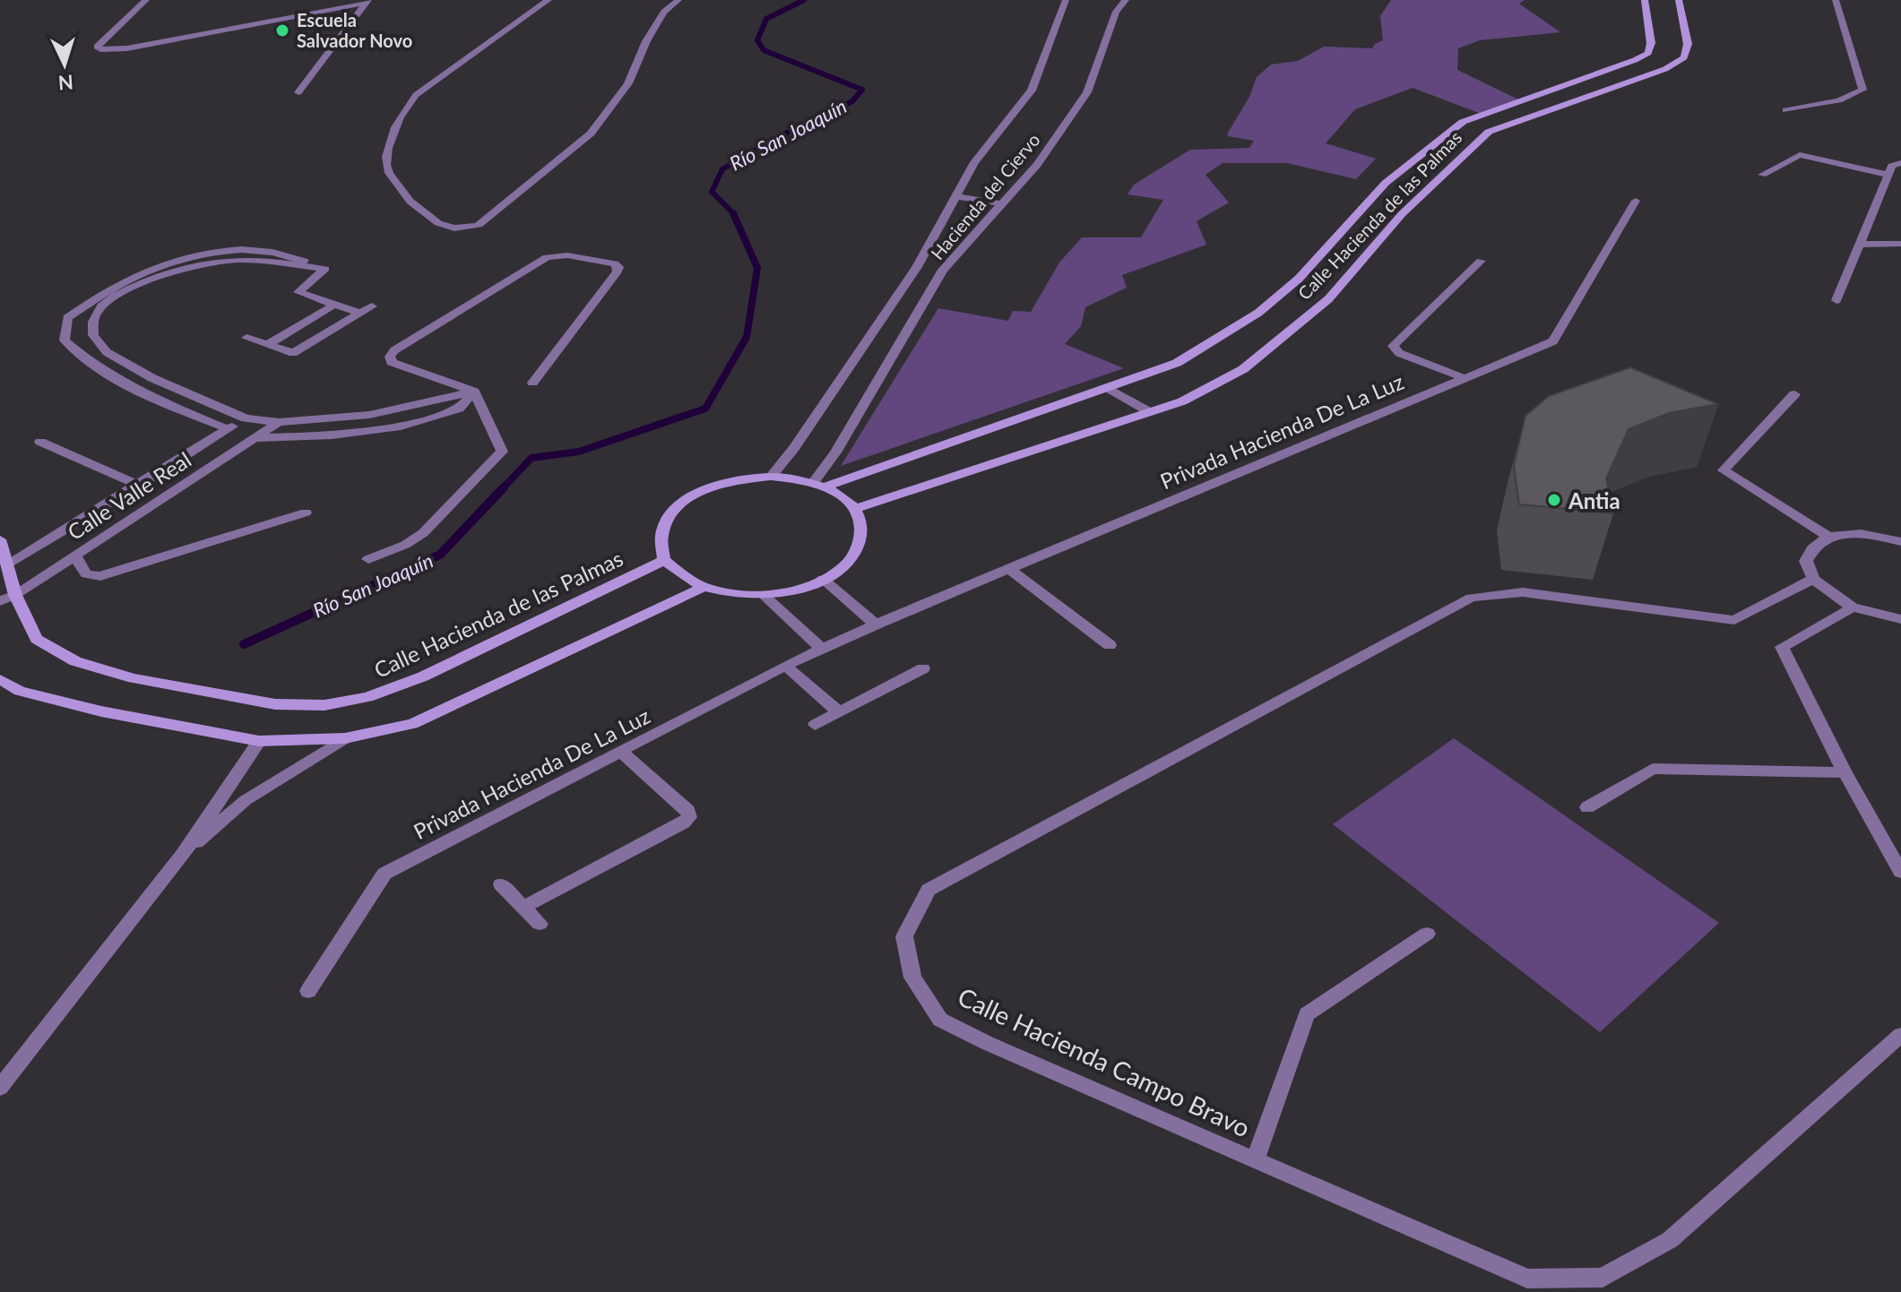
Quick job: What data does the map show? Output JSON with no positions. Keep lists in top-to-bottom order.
{
  "streets": {
    "main road": ["Calle Hacienda de las Palmas"],
    "street": [
      "Hacienda del Ciervo",
      "Privada Hacienda De La Luz",
      "Calle Valle Real",
      "Calle Hacienda Campo Bravo"
    ]
  },
  "crossings": [
    ["Hacienda del Ciervo", "Calle Hacienda de las Palmas"],
    ["Calle Hacienda de las Palmas", "Calle Valle Real"]
  ],
  "water": ["Río San Joaquín"],
  "places": ["Escuela Salvador Novo", "Antia"],
  "north": "bottom"
}
